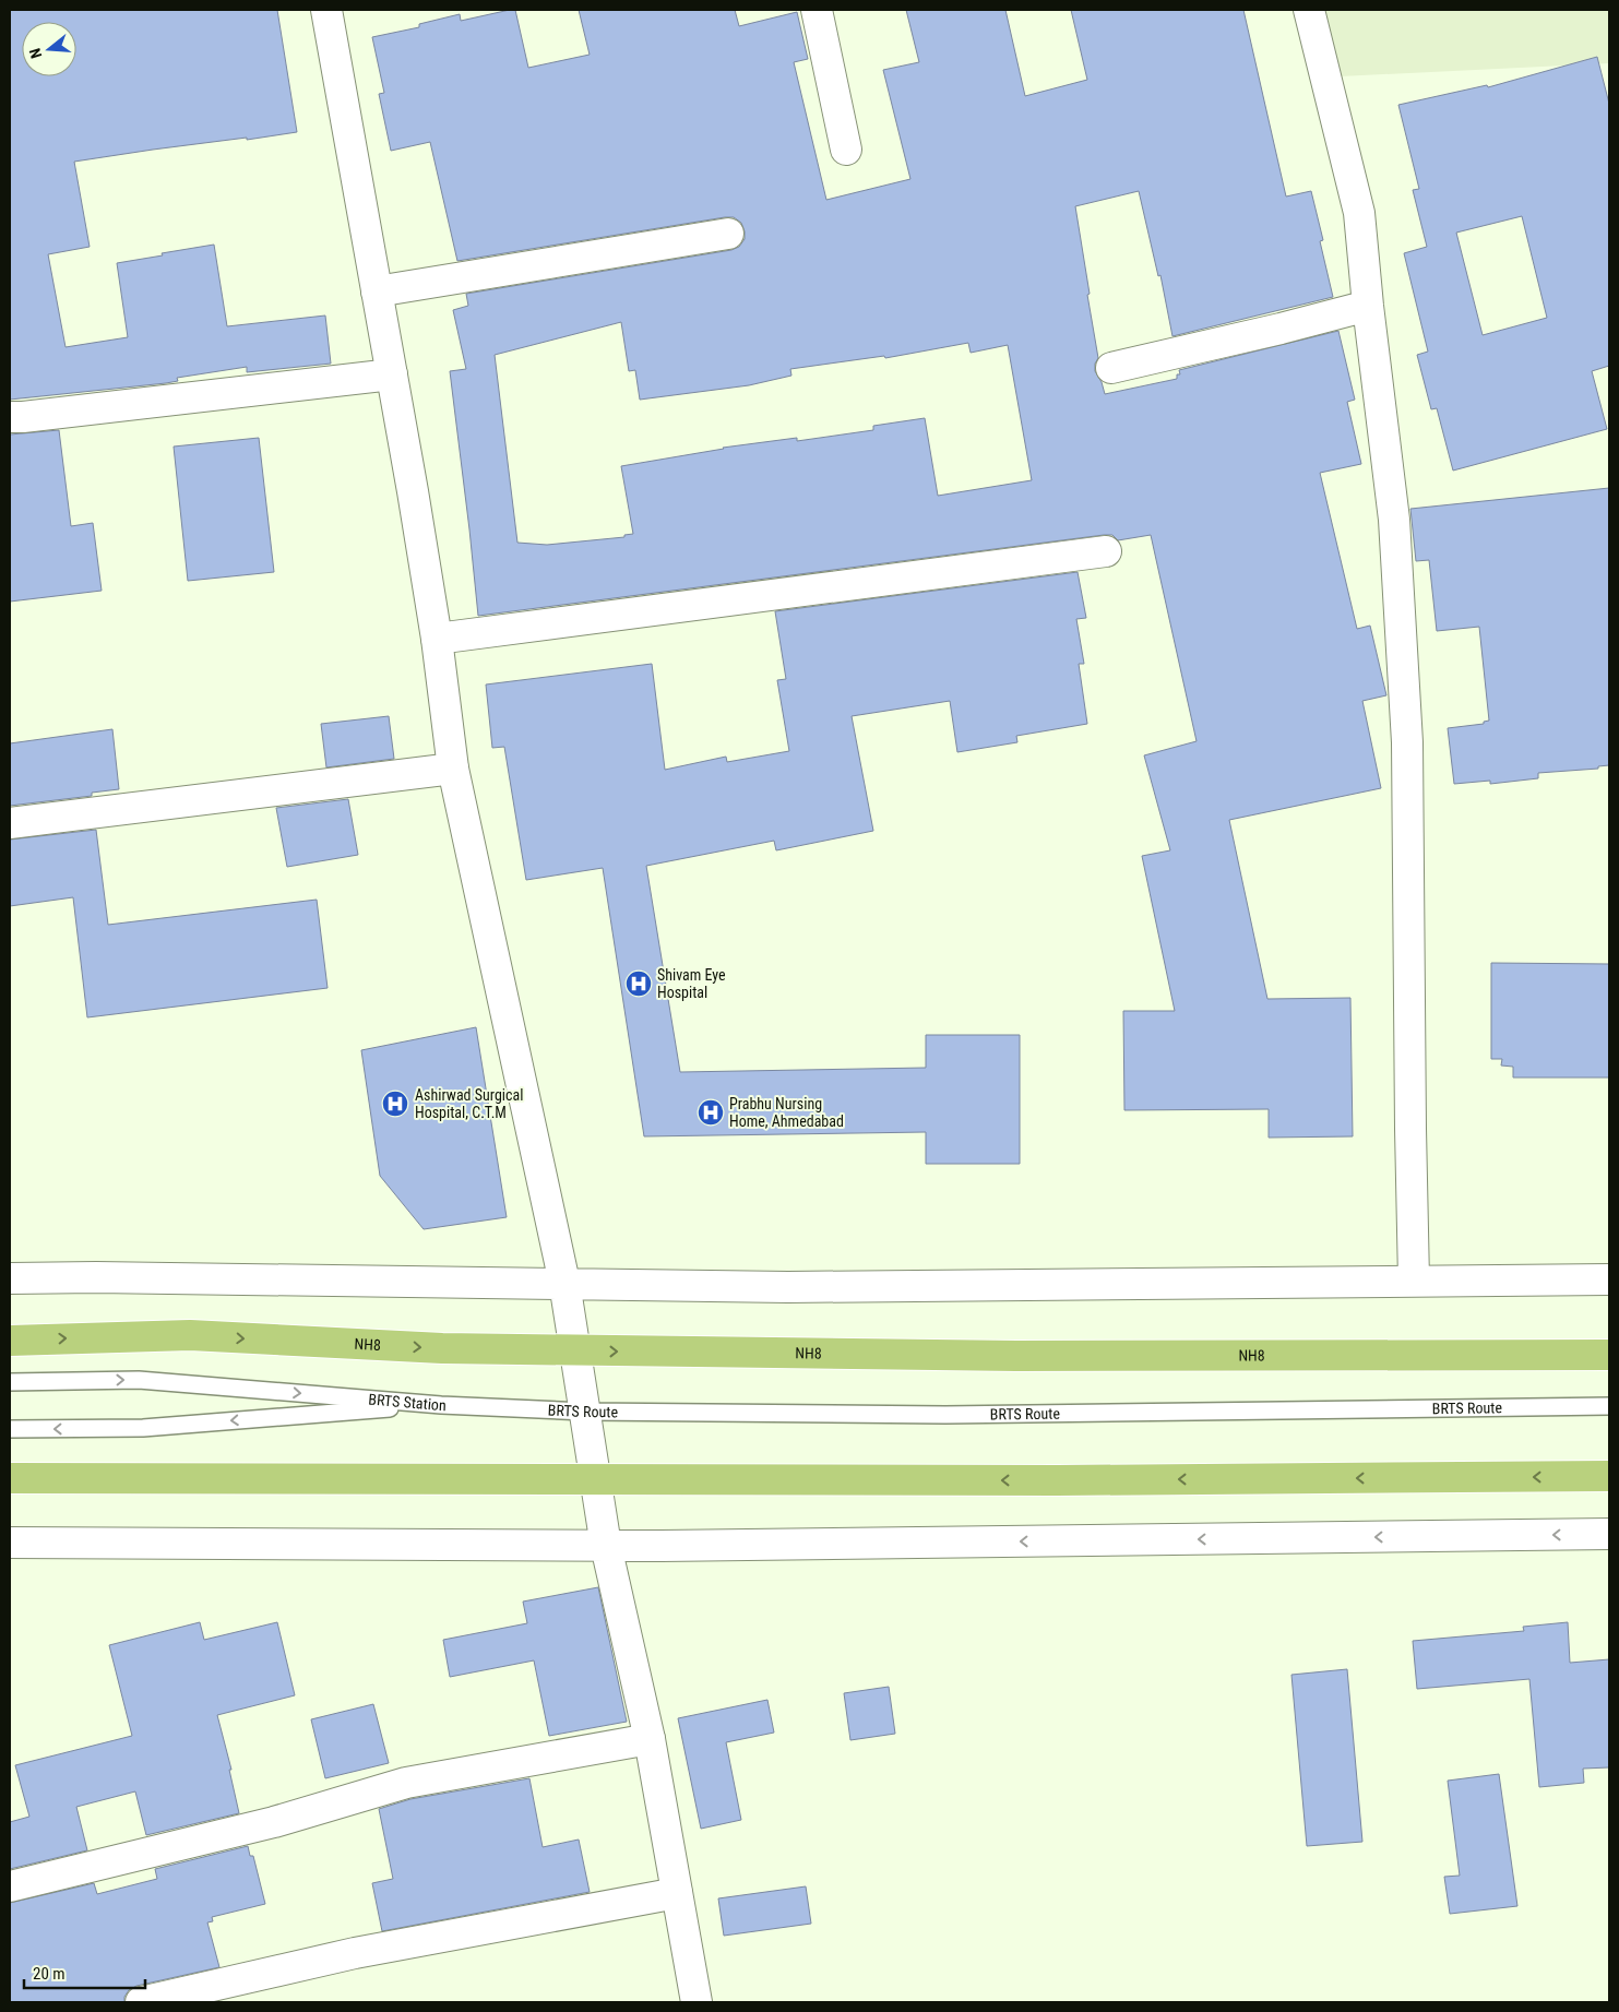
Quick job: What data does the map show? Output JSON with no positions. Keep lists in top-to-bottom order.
{
  "streets": {
    "main road": ["NH8"],
    "lane": ["BRTS Station", "BRTS Route"]
  },
  "crossings": [
    ["BRTS Station", "BRTS Route"]
  ],
  "places": {
    "hospital": ["Shivam Eye Hospital", "Ashirwad Surgical Hospital, C.T.M", "Prabhu Nursing Home, Ahmedabad"]
  },
  "scale_bar": "20 m",
  "north": "left"
}
